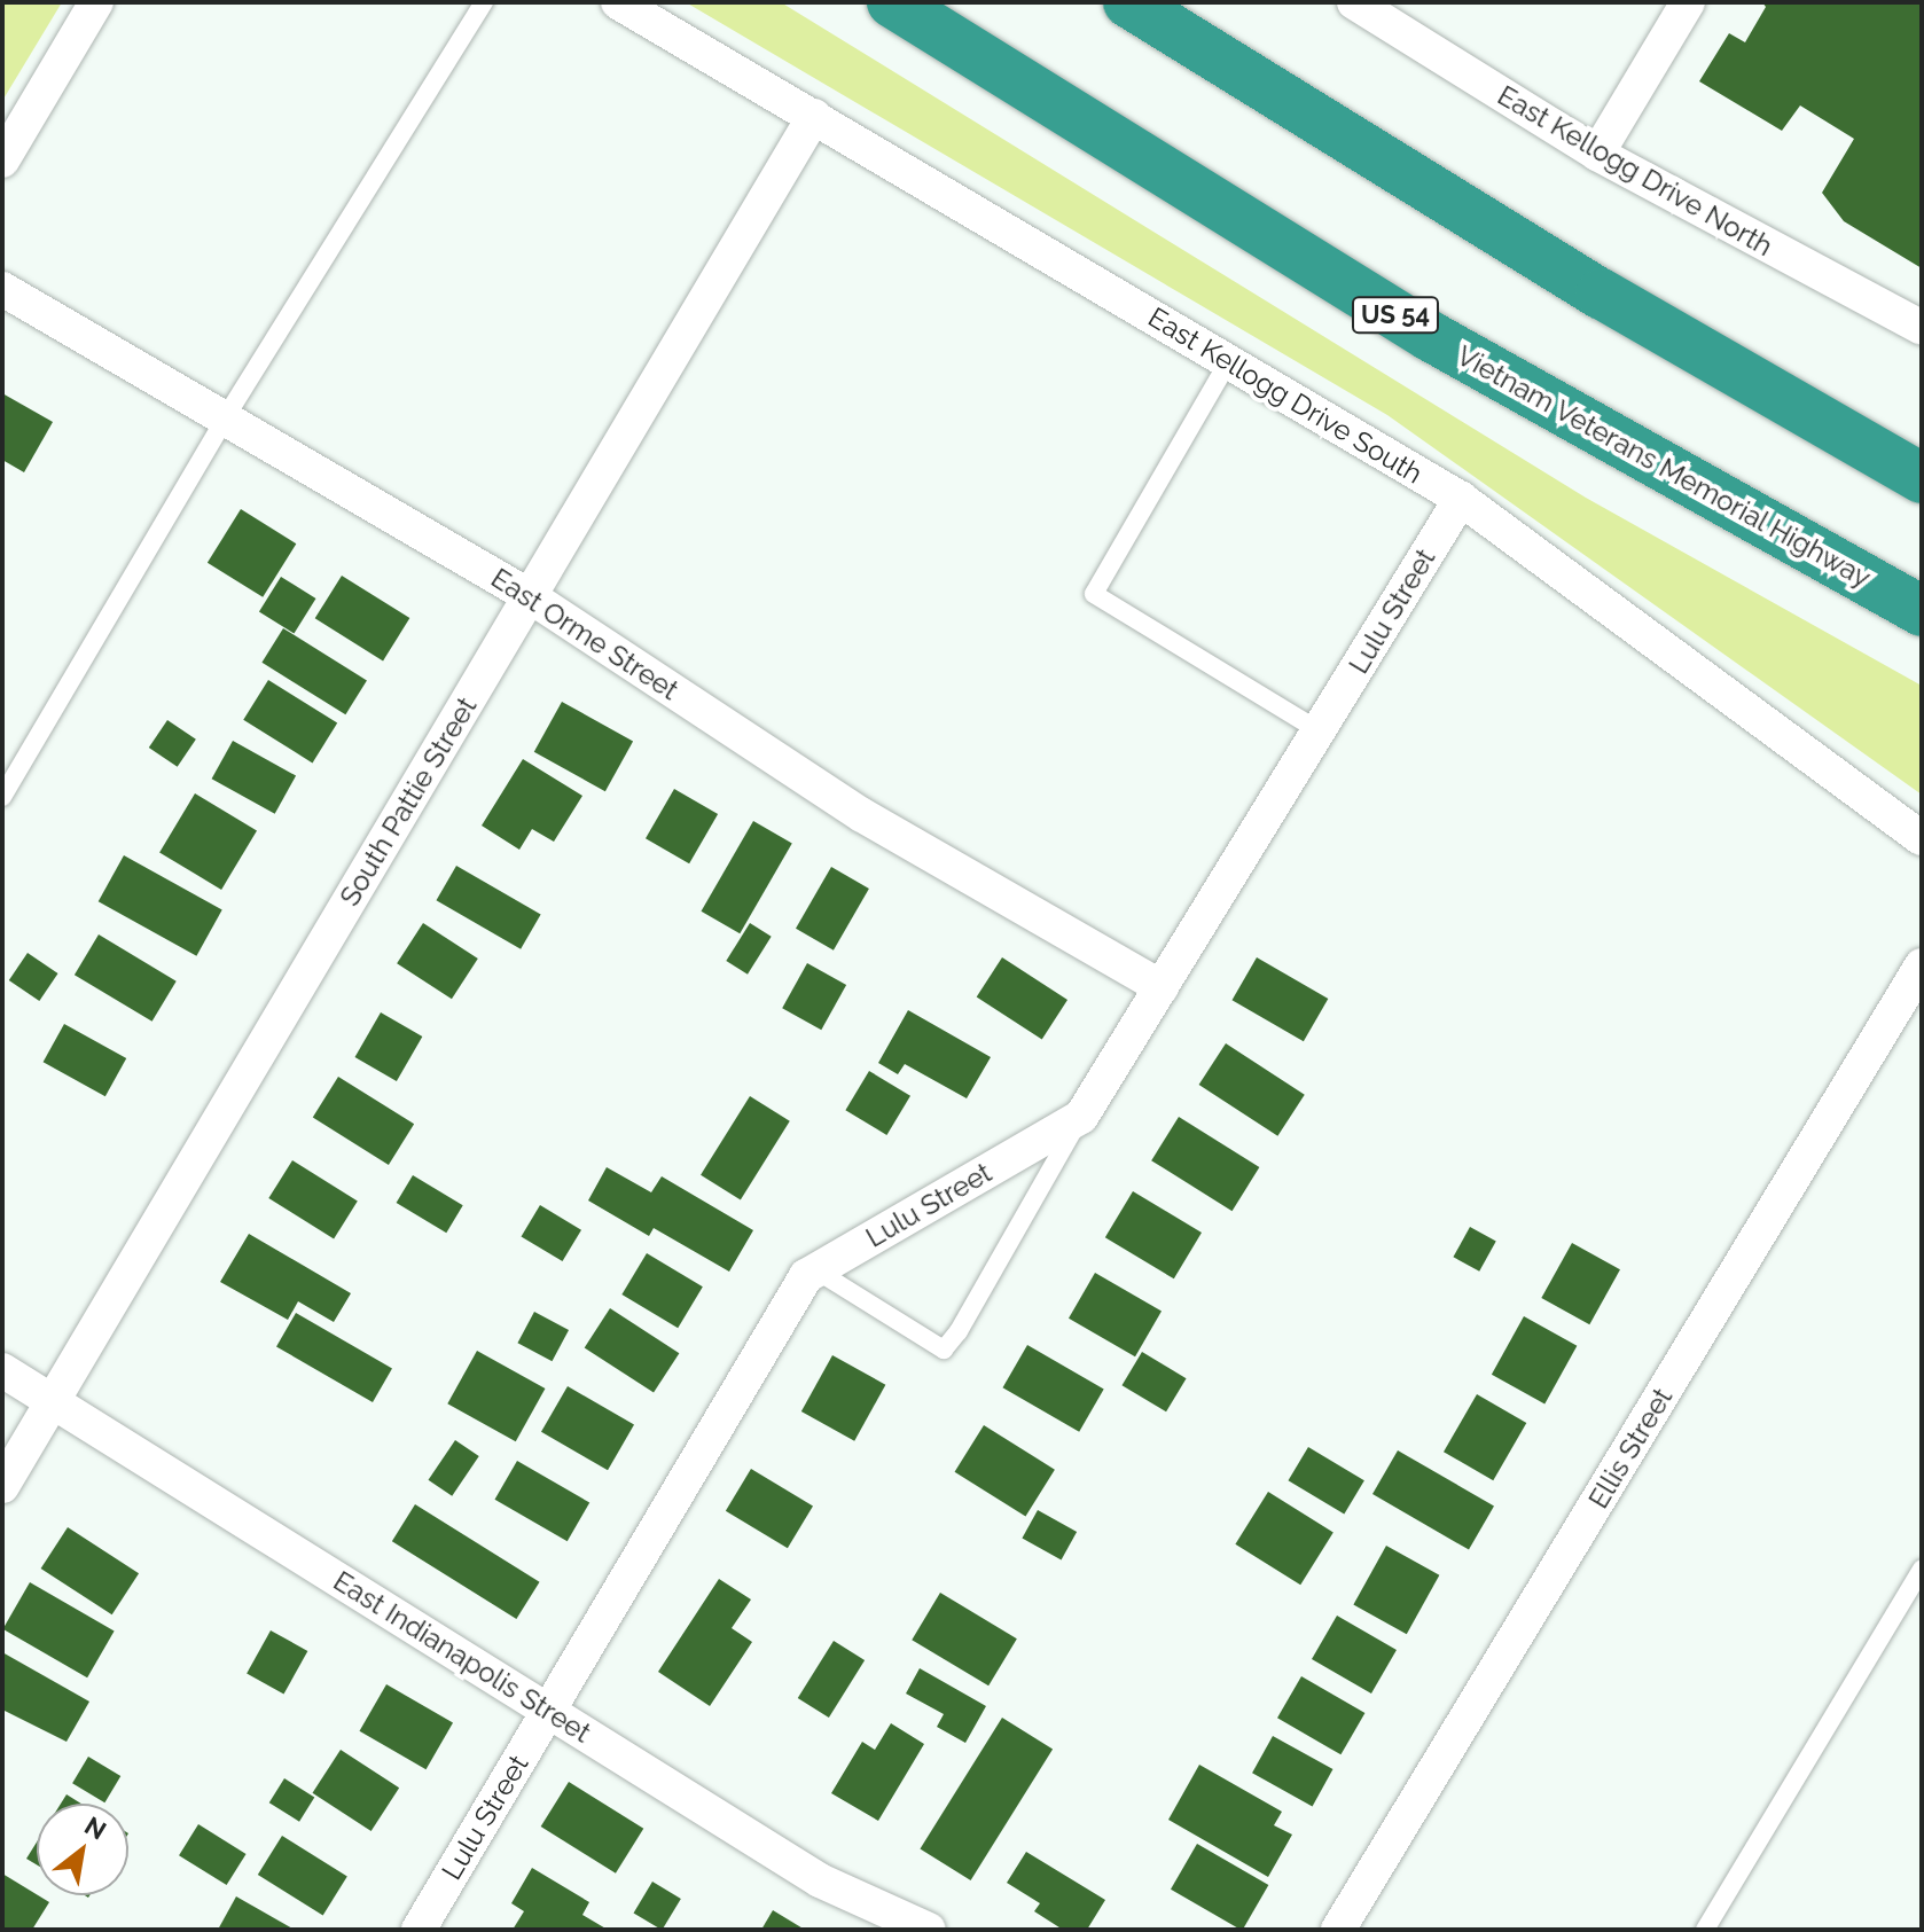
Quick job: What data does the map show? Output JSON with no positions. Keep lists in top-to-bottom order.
{
  "streets": {
    "highway": ["US 54", "Vietnam Veterans Memorial Highway"],
    "street": [
      "East Kellogg Drive North",
      "East Kellogg Drive South",
      "Lulu Street",
      "East Orme Street",
      "South Pattie Street",
      "Ellis Street",
      "East Indianapolis Street"
    ]
  },
  "crossings": [
    ["East Kellogg Drive South", "Lulu Street"],
    ["East Kellogg Drive South", "South Pattie Street"],
    ["Lulu Street", "East Orme Street"],
    ["Lulu Street", "East Indianapolis Street"],
    ["East Orme Street", "South Pattie Street"],
    ["South Pattie Street", "East Indianapolis Street"]
  ],
  "north": "top right"
}
